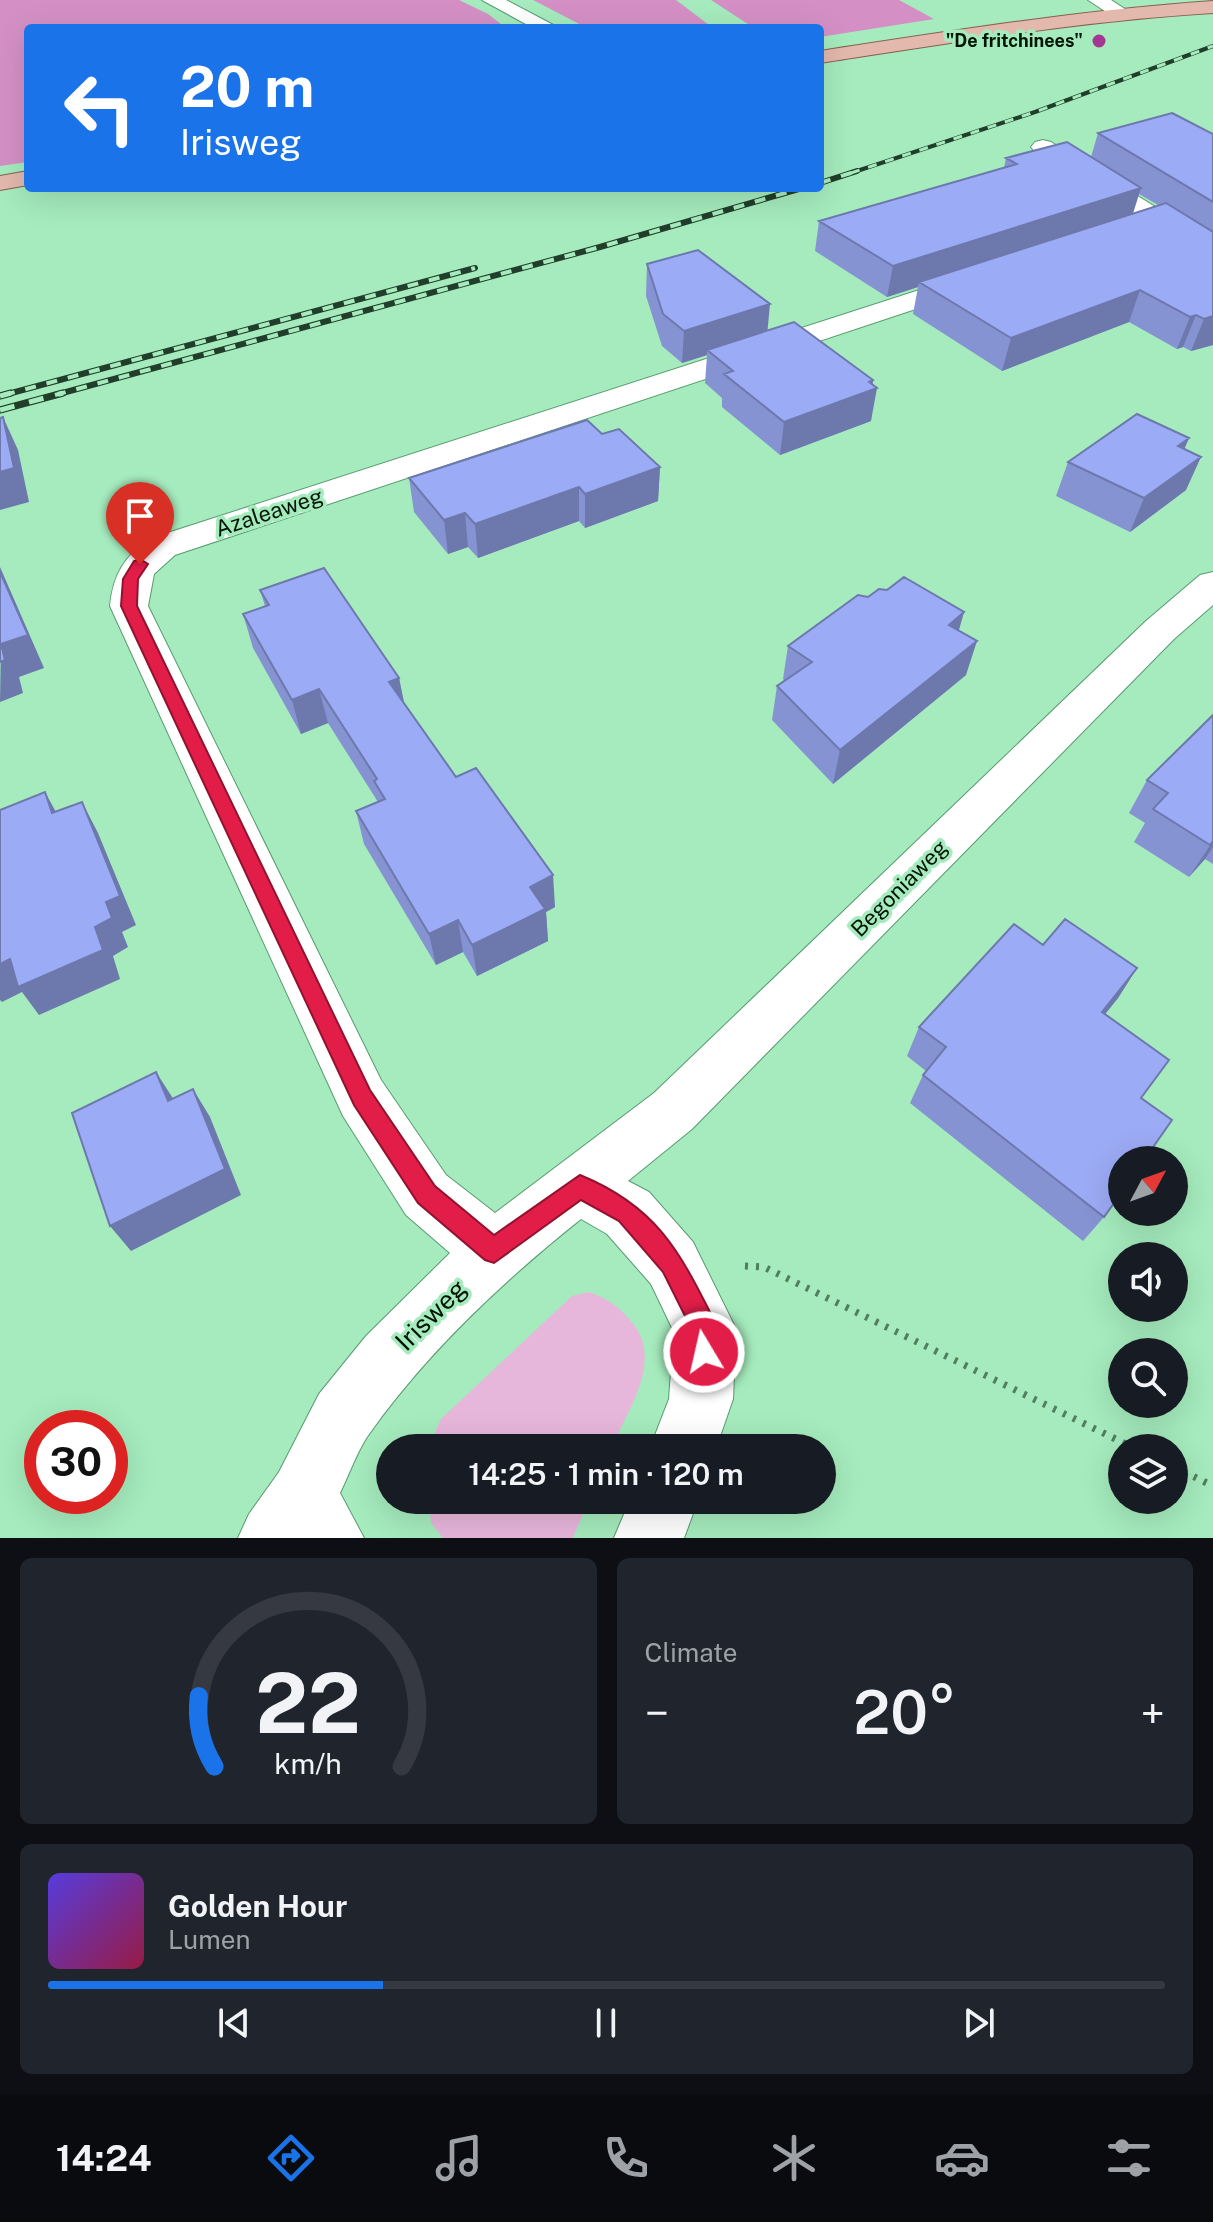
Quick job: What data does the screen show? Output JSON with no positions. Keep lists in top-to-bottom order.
{
  "streets": {
    "street": ["Azaleaweg", "Begoniaweg", "Irisweg"]
  },
  "crossings": [
    ["Azaleaweg", "Irisweg"],
    ["Begoniaweg", "Irisweg"]
  ],
  "places": ["\"De fritchinees\""],
  "north": "top right",
  "page": {
    "turn": ["20 m", "Irisweg"],
    "limit": "30",
    "trip": "14:25 · 1 min · 120 m",
    "tile": "Climate",
    "heat": ["−", "20°", "+"],
    "song": ["Golden Hour", "Lumen"],
    "tabs": "14:24",
    "gauge": ["22", "km/h"]
  }
}
